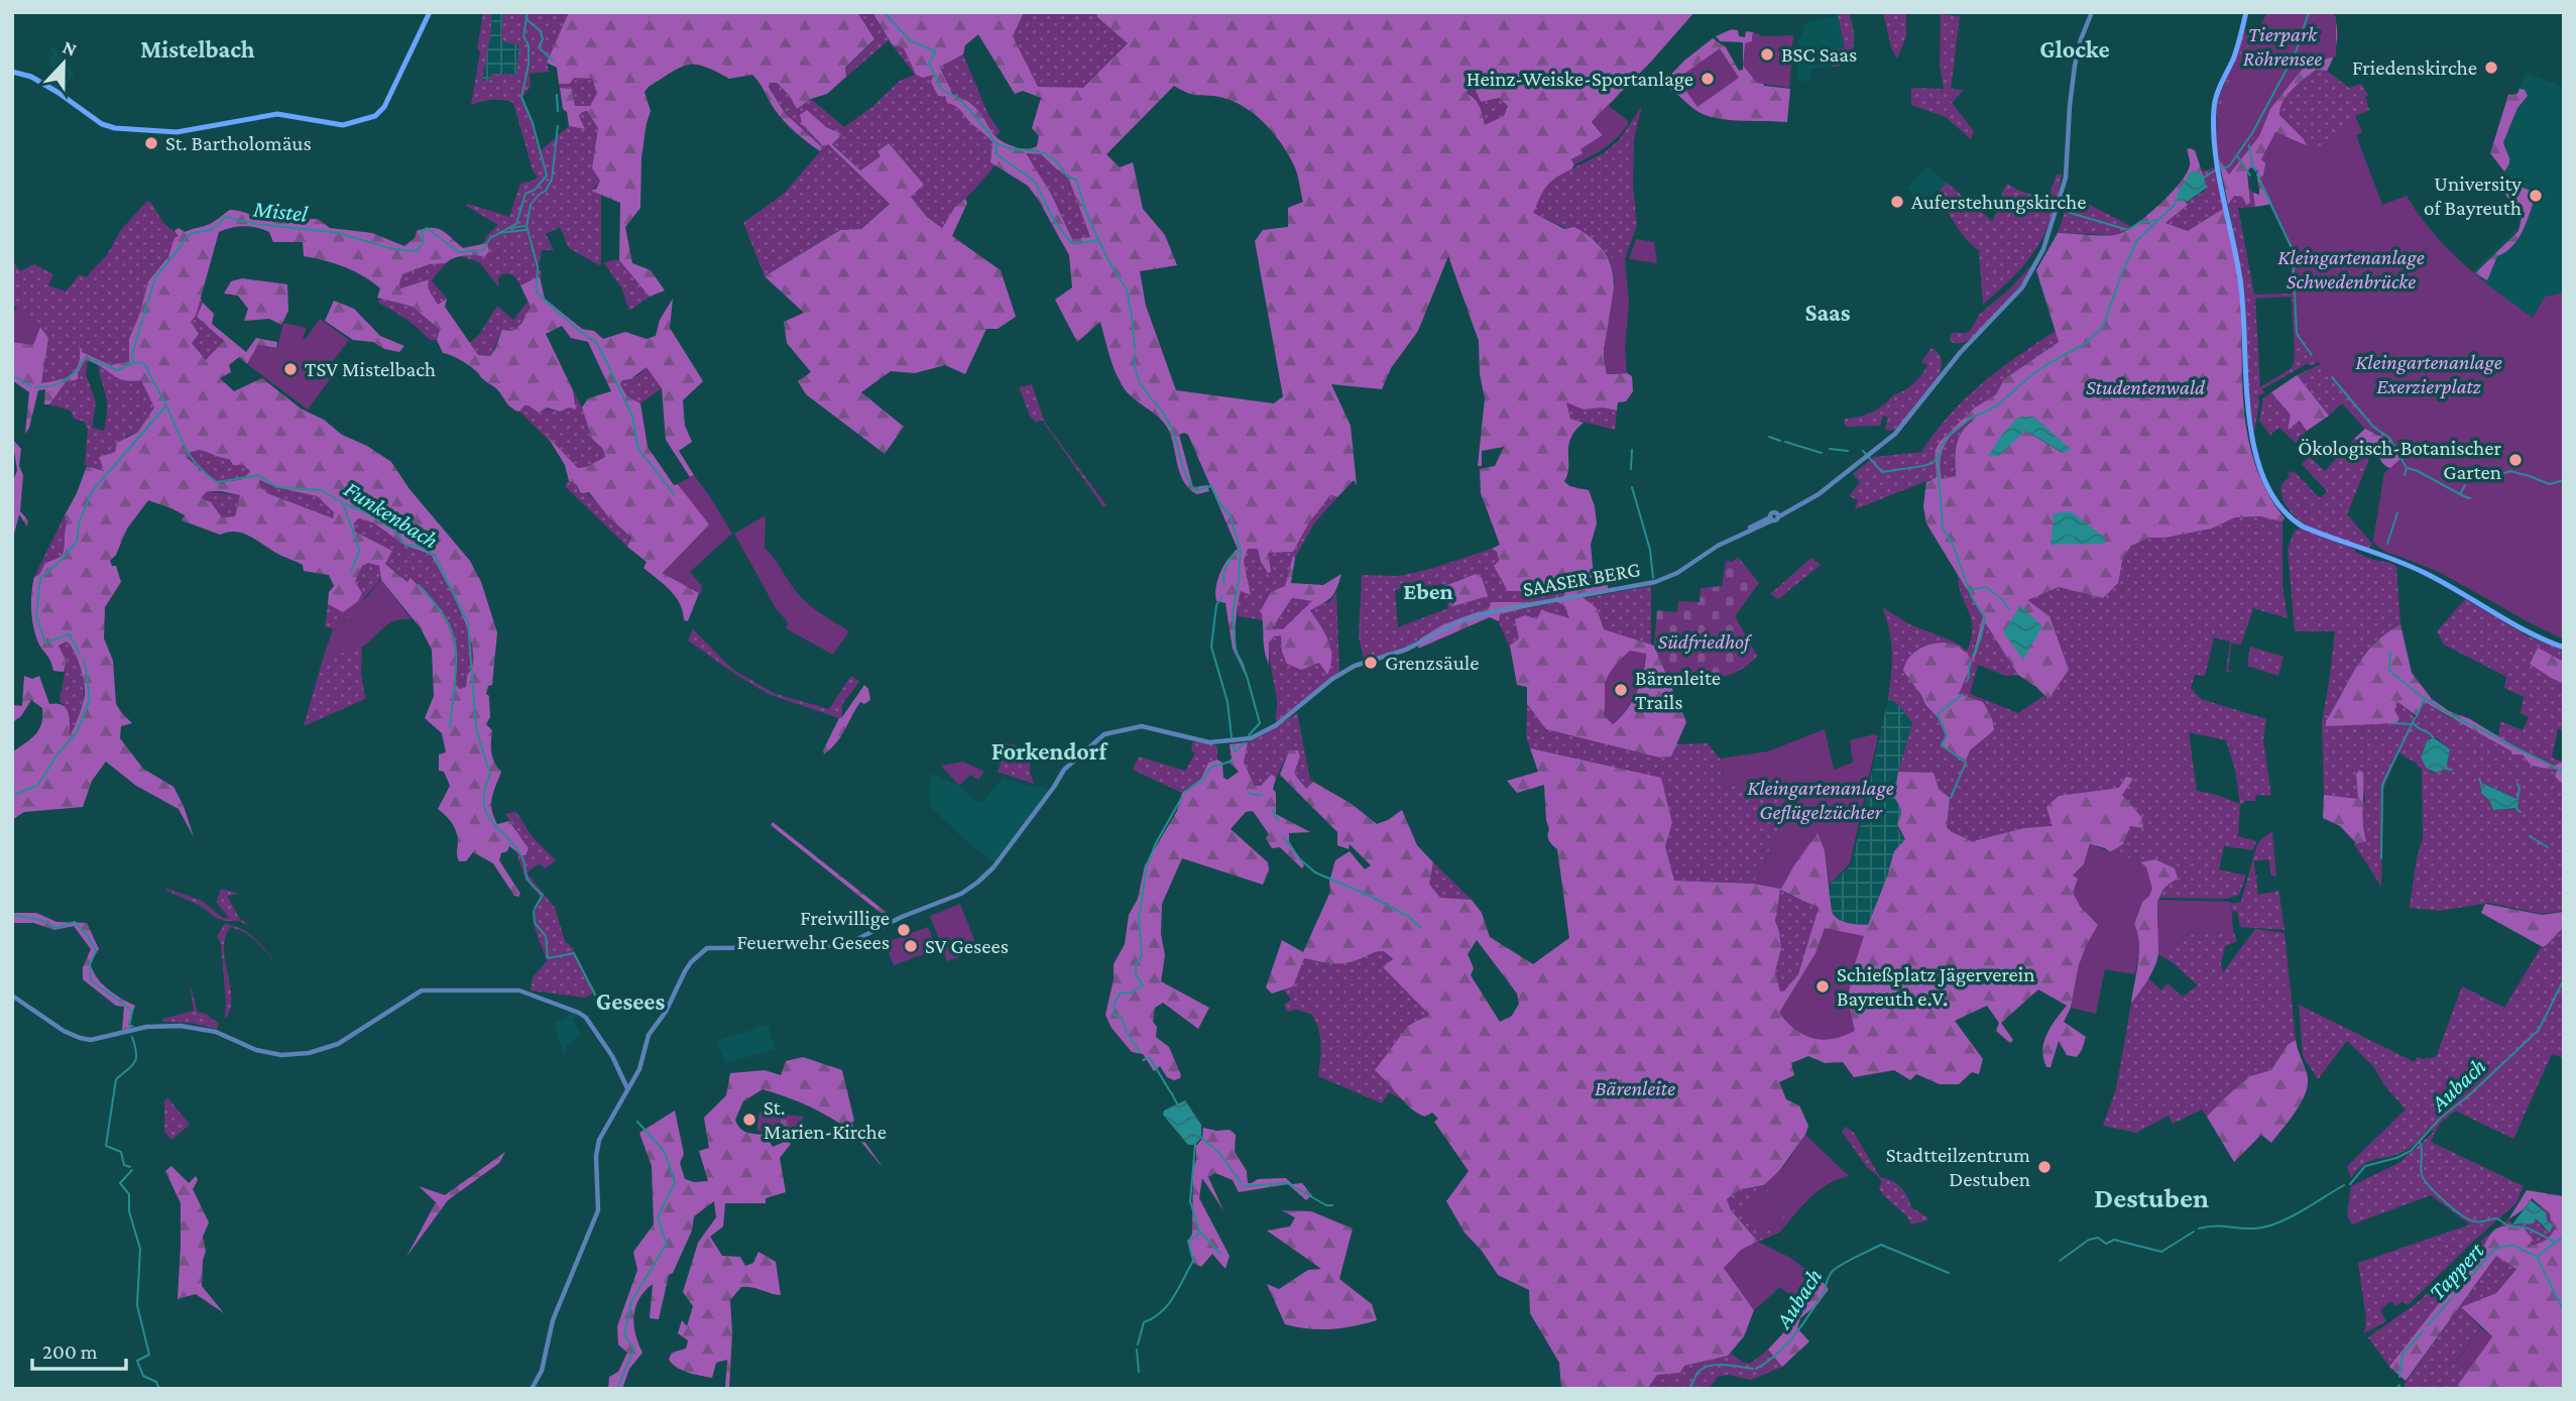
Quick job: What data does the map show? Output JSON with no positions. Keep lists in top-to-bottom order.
{
  "streets": {
    "street": ["SAASER BERG"]
  },
  "districts": [
    "Mistelbach",
    "Glocke",
    "Saas",
    "Eben",
    "Forkendorf",
    "Gesees",
    "Destuben"
  ],
  "water": [
    "Mistel",
    "Funkenbach",
    "Aubach",
    "Tappert"
  ],
  "parks": [
    "Tierpark Röhrensee",
    "Kleingartenanlage Schwedenbrücke",
    "Kleingartenanlage Exerzierplatz",
    "Studentenwald",
    "Südfriedhof",
    "Kleingartenanlage Geflügelzüchter",
    "Bärenleite"
  ],
  "places": [
    "BSC Saas",
    "Friedenskirche",
    "Heinz-Weiske-Sportanlage",
    "St. Bartholomäus",
    "University of Bayreuth",
    "Auferstehungskirche",
    "TSV Mistelbach",
    "Ökologisch-Botanischer Garten",
    "Grenzsäule",
    "Bärenleite Trails",
    "Freiwillige Feuerwehr Gesees",
    "SV Gesees",
    "Schießplatz Jägerverein Bayreuth e.V.",
    "St. Marien-Kirche",
    "Stadtteilzentrum Destuben"
  ],
  "scale_bar": "200 m",
  "north": "top"
}
